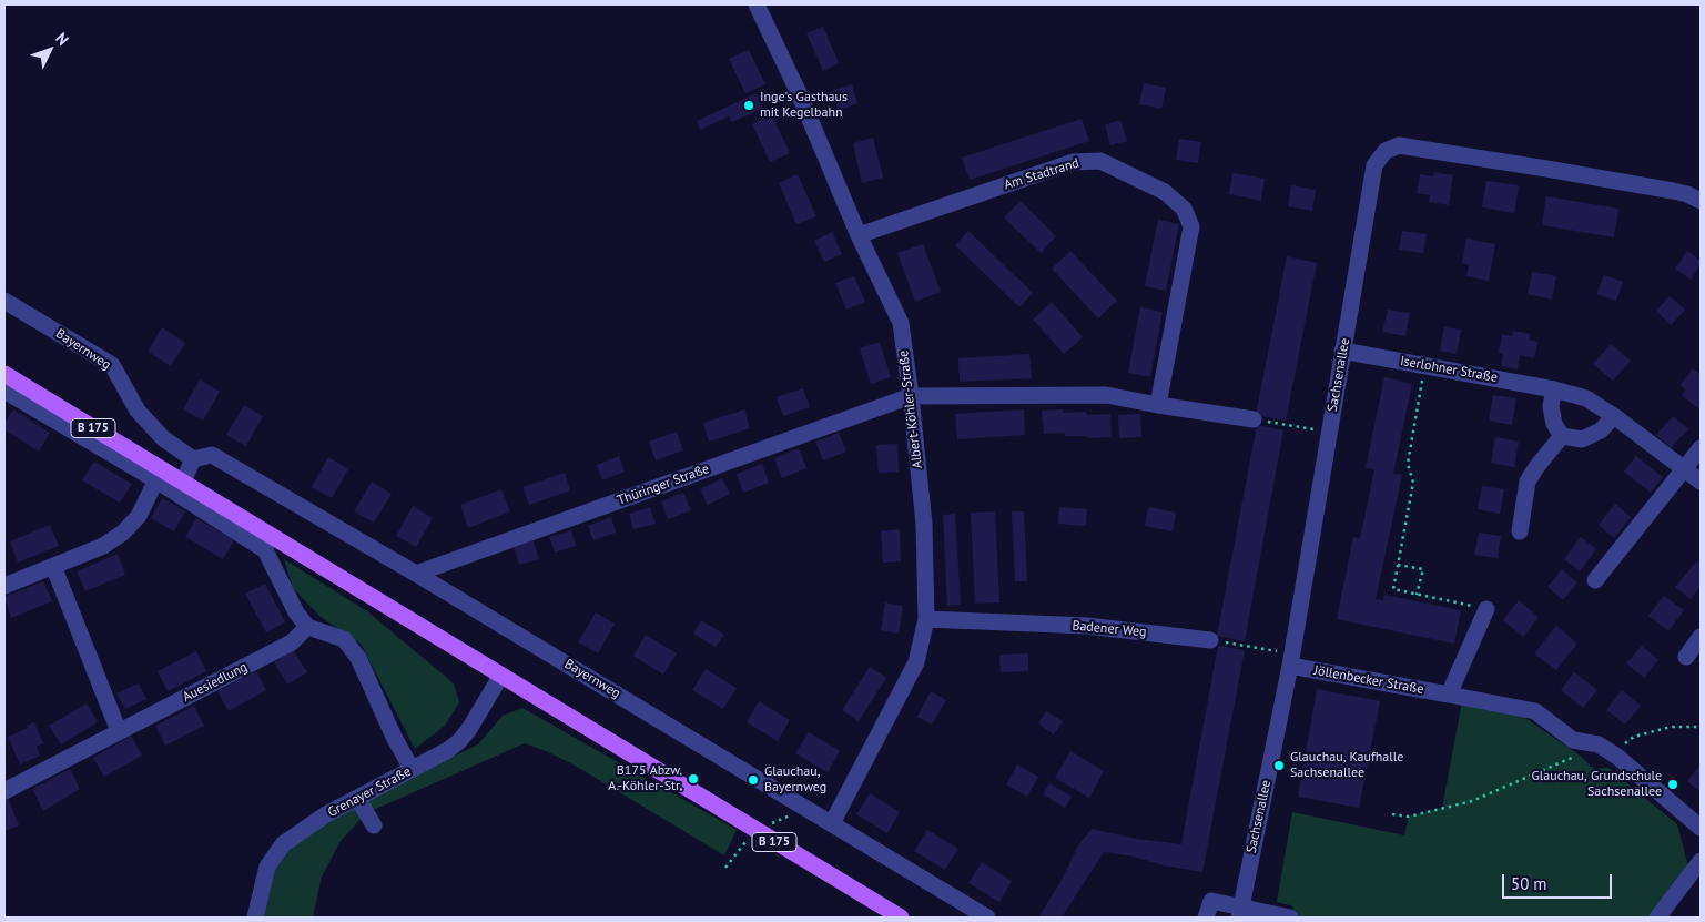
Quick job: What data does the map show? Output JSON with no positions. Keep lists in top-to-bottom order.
{
  "streets": {
    "main road": ["B 175"],
    "street": [
      "Am Stadtrand",
      "Bayernweg",
      "Iserlohner Straße",
      "Sachsenallee",
      "Albert-Köhler-Straße",
      "Thüringer Straße",
      "Badener Weg",
      "Jöllenbecker Straße",
      "Auesiedlung",
      "Grenayer Straße"
    ]
  },
  "crossings": [
    ["Am Stadtrand", "Albert-Köhler-Straße"],
    ["Bayernweg", "Albert-Köhler-Straße"],
    ["Bayernweg", "Thüringer Straße"],
    ["Iserlohner Straße", "Sachsenallee"],
    ["Sachsenallee", "Jöllenbecker Straße"],
    ["Albert-Köhler-Straße", "Thüringer Straße"],
    ["Albert-Köhler-Straße", "Badener Weg"],
    ["B 175", "Grenayer Straße"]
  ],
  "places": [
    "Inge's Gasthaus mit Kegelbahn",
    "Glauchau, Kaufhalle Sachsenallee",
    "B175 Abzw. A.-Köhler-Str.",
    "Glauchau, Bayernweg",
    "Glauchau, Grundschule Sachsenallee"
  ],
  "scale_bar": "50 m",
  "north": "top right"
}
